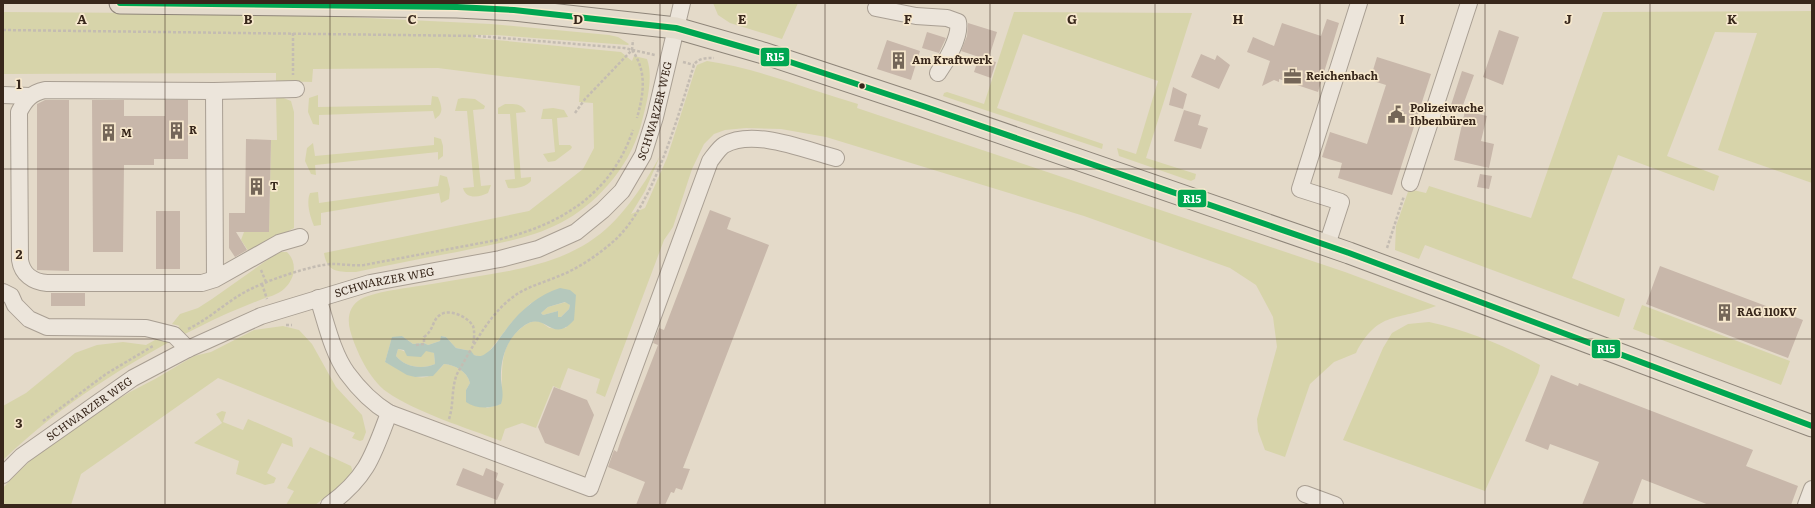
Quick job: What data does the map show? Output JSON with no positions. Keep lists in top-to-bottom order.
{
  "streets": {
    "street": ["SCHWARZER WEG"]
  },
  "places": {
    "building": [
      "Am Kraftwerk",
      "R",
      "M",
      "T",
      "RAG 110KV"
    ],
    "office": ["Reichenbach"],
    "public building": ["Polizeiwache Ibbenbüren"]
  },
  "lines": ["transit line R15"],
  "grid": {
    "columns": [
      "A",
      "B",
      "C",
      "D",
      "E",
      "F",
      "G",
      "H",
      "I",
      "J",
      "K"
    ],
    "rows": ["1", "2", "3"]
  }
}
